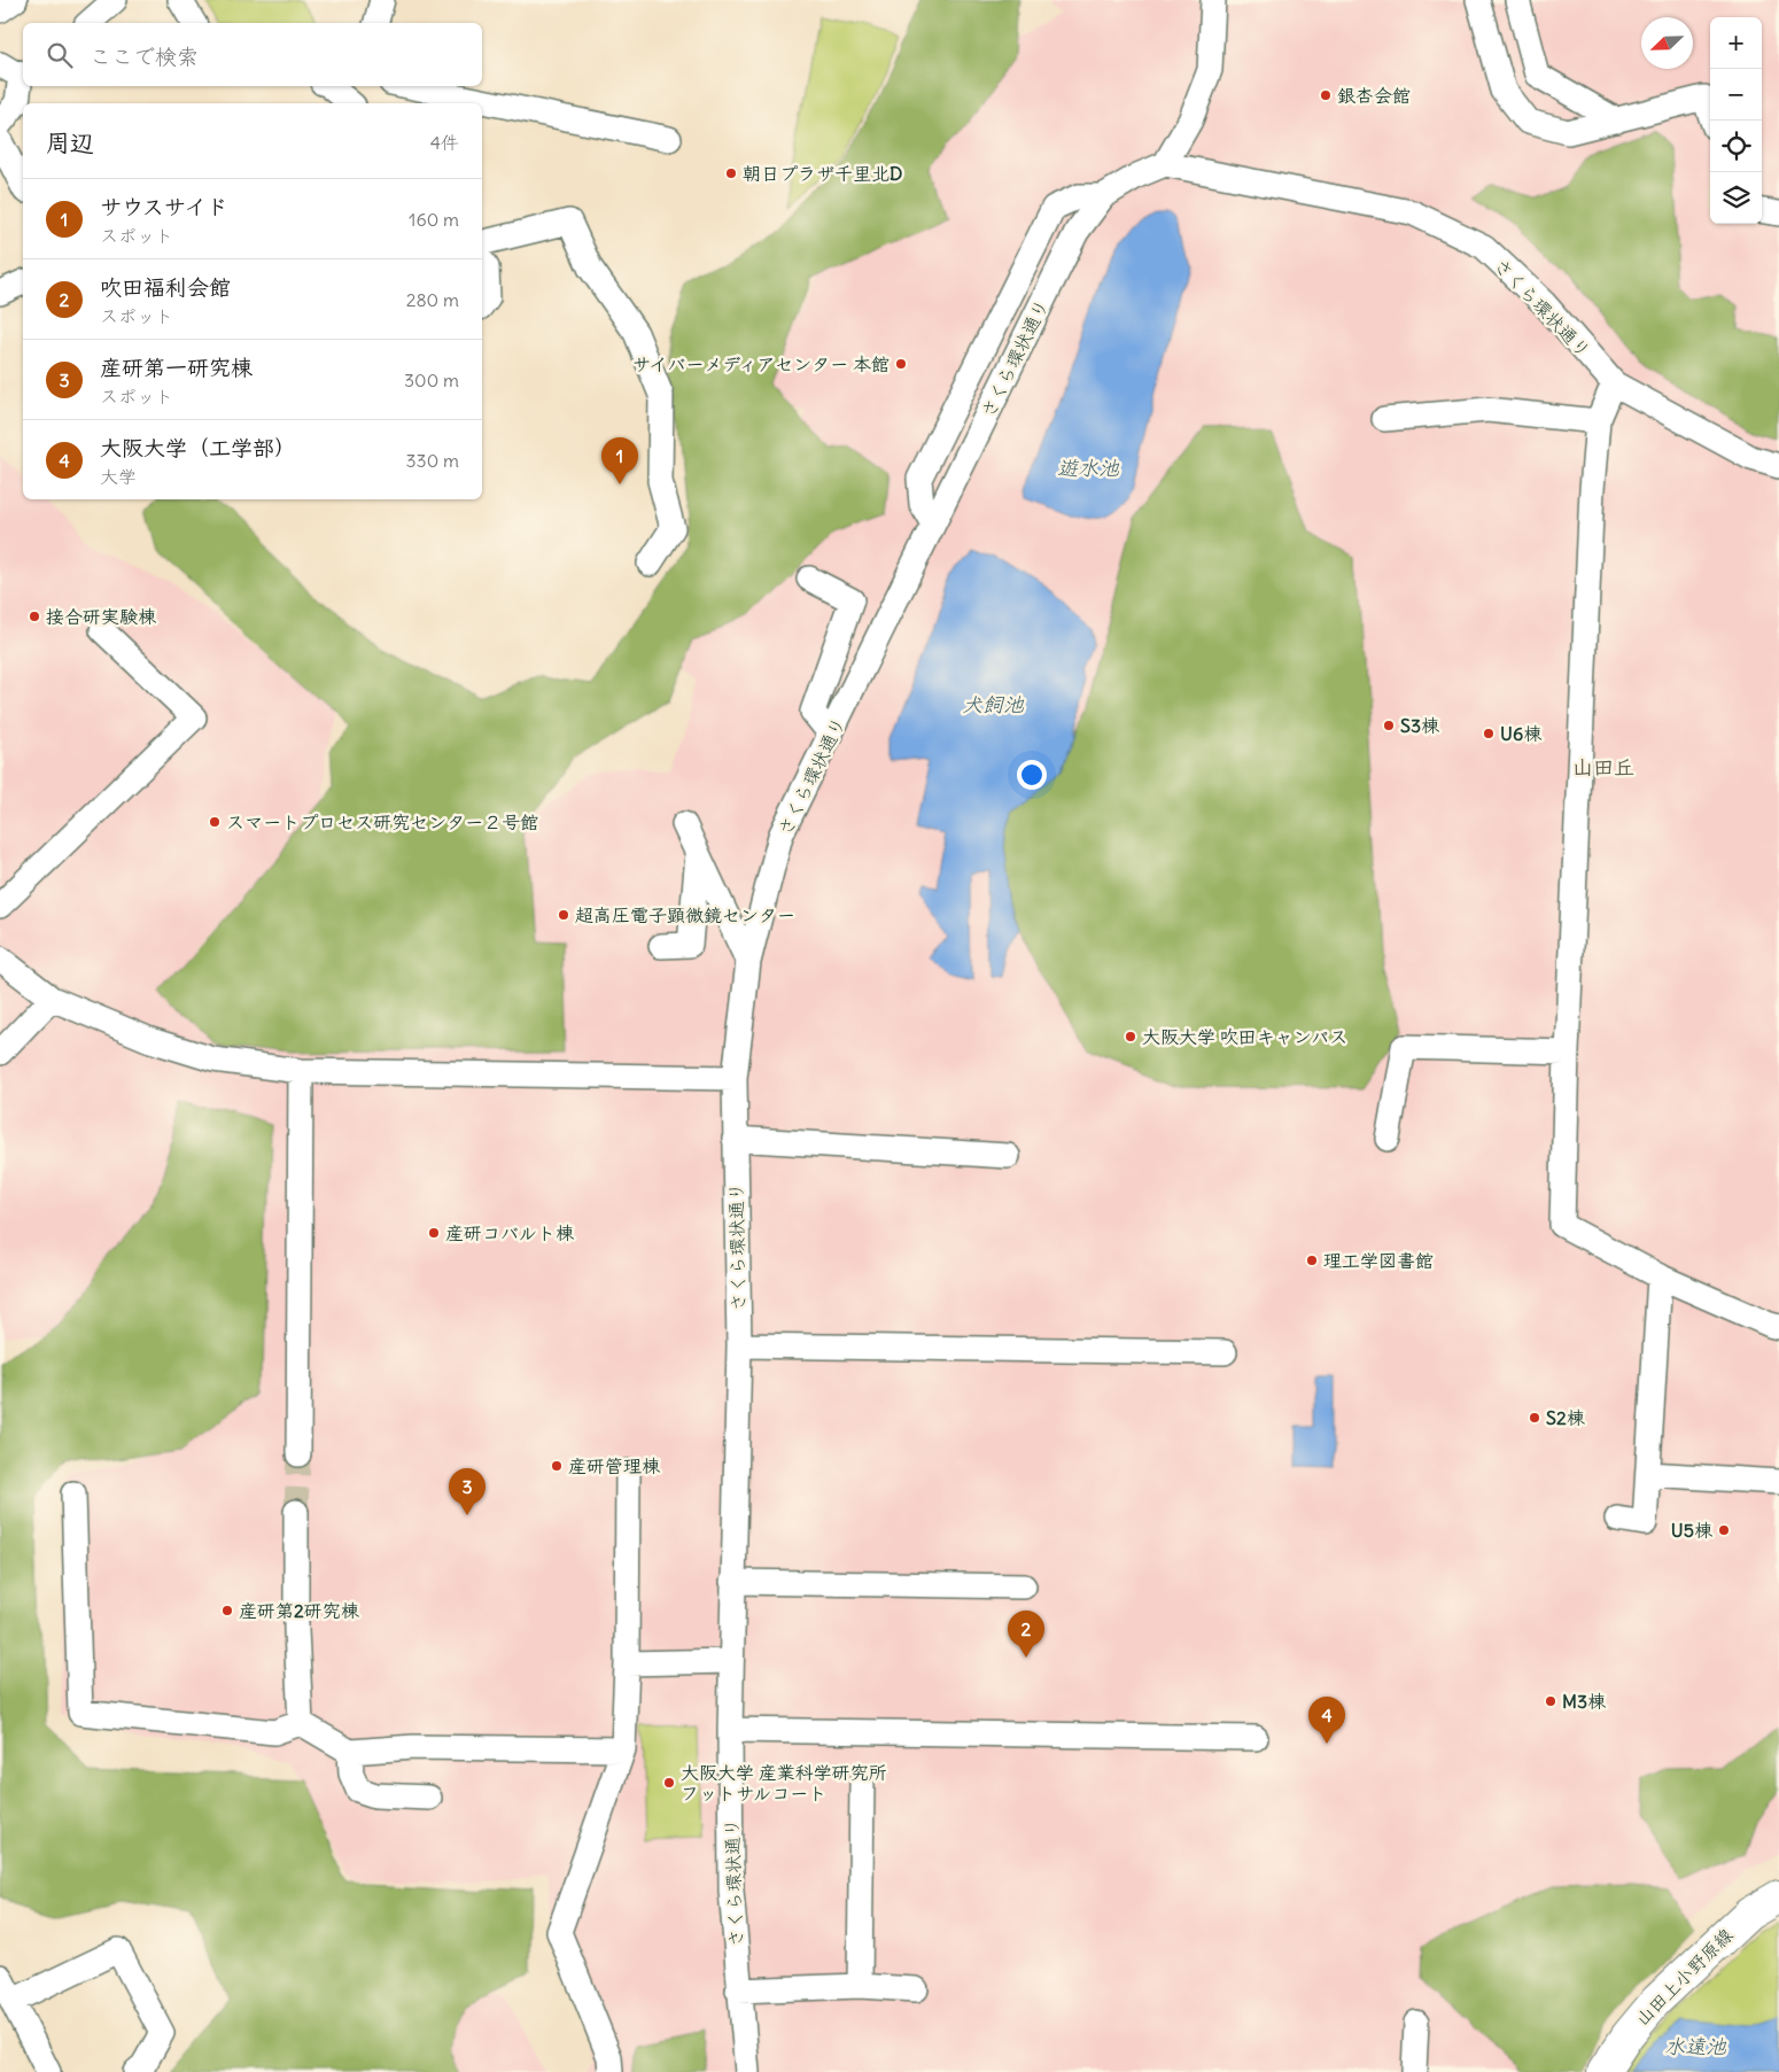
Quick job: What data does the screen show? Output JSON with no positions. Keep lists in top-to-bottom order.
{
  "streets": {
    "main road": ["山田上小野原線"],
    "street": ["さくら環状通り"]
  },
  "districts": ["山田丘"],
  "water": ["遊水池", "犬飼池", "水遠池"],
  "places": [
    "銀杏会館",
    "朝日プラザ千里北D",
    "サイバーメディアセンター 本館",
    "接合研実験棟",
    "S3棟",
    "U6棟",
    "スマートプロセス研究センター２号館",
    "超高圧電子顕微鏡センター",
    "大阪大学 吹田キャンパス",
    "産研コバルト棟",
    "理工学図書館",
    "S2棟",
    "産研管理棟",
    "U5棟",
    "産研第2研究棟",
    "M3棟",
    "大阪大学 産業科学研究所 フットサルコート"
  ],
  "north": "bottom left",
  "page": {
    "map_buttons": ["+", "−"],
    "search": "ここで検索",
    "heading": ["周辺", "4件"],
    "list": [
      {
        "mark": "1",
        "name": "サウスサイド",
        "note": "スポット",
        "value": "160 m"
      },
      {
        "mark": "2",
        "name": "吹田福利会館",
        "note": "スポット",
        "value": "280 m"
      },
      {
        "mark": "3",
        "name": "産研第一研究棟",
        "note": "スポット",
        "value": "300 m"
      },
      {
        "mark": "4",
        "name": "大阪大学（工学部）",
        "note": "大学",
        "value": "330 m"
      }
    ],
    "pins": [
      "1",
      "3",
      "2",
      "4"
    ]
  }
}
